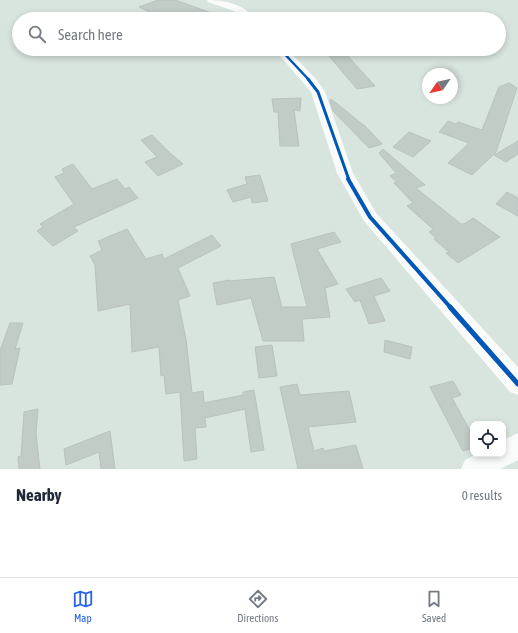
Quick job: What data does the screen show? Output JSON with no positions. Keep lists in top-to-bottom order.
{
  "north": "bottom left",
  "page": {
    "search": "Search here",
    "heading": ["Nearby", "0 results"],
    "nav": ["Map", "Directions", "Saved"]
  }
}
